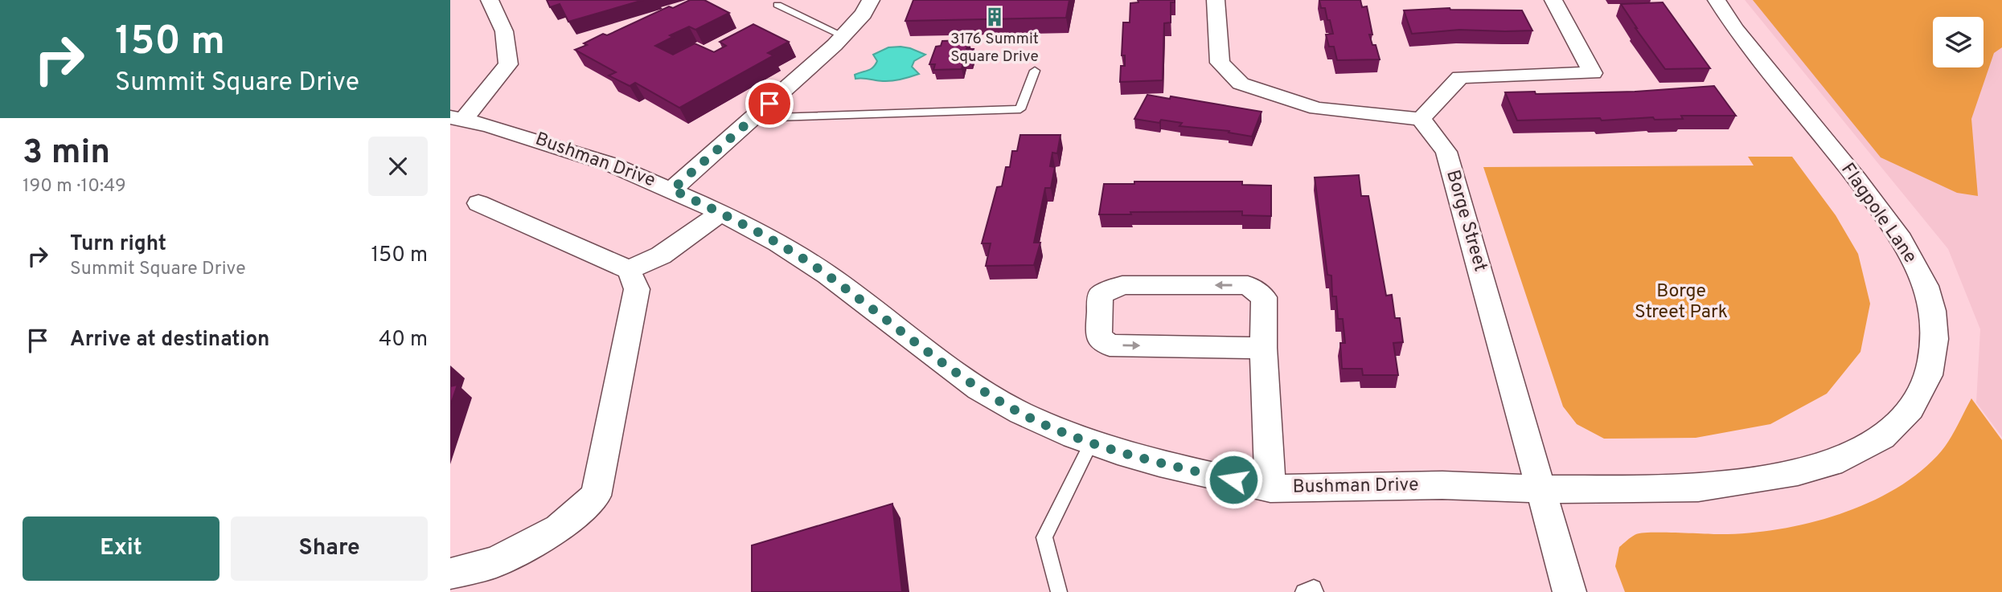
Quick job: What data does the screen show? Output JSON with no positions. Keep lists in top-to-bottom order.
{
  "streets": {
    "street": ["Bushman Drive", "Flagpole Lane", "Borge Street"]
  },
  "crossings": [
    ["Bushman Drive", "Flagpole Lane"],
    ["Bushman Drive", "Borge Street"],
    ["Flagpole Lane", "Borge Street"]
  ],
  "parks": ["Borge Street Park"],
  "places": {
    "building": ["3176 Summit Square Drive"]
  },
  "page": {
    "turn": ["150 m", "Summit Square Drive"],
    "heading": ["3 min", "190 m · 10:49"],
    "list": [
      {
        "name": "Turn right",
        "note": "Summit Square Drive",
        "value": "150 m"
      },
      {
        "name": "Arrive at destination",
        "value": "40 m"
      }
    ],
    "buttons": ["Exit", "Share"]
  }
}
